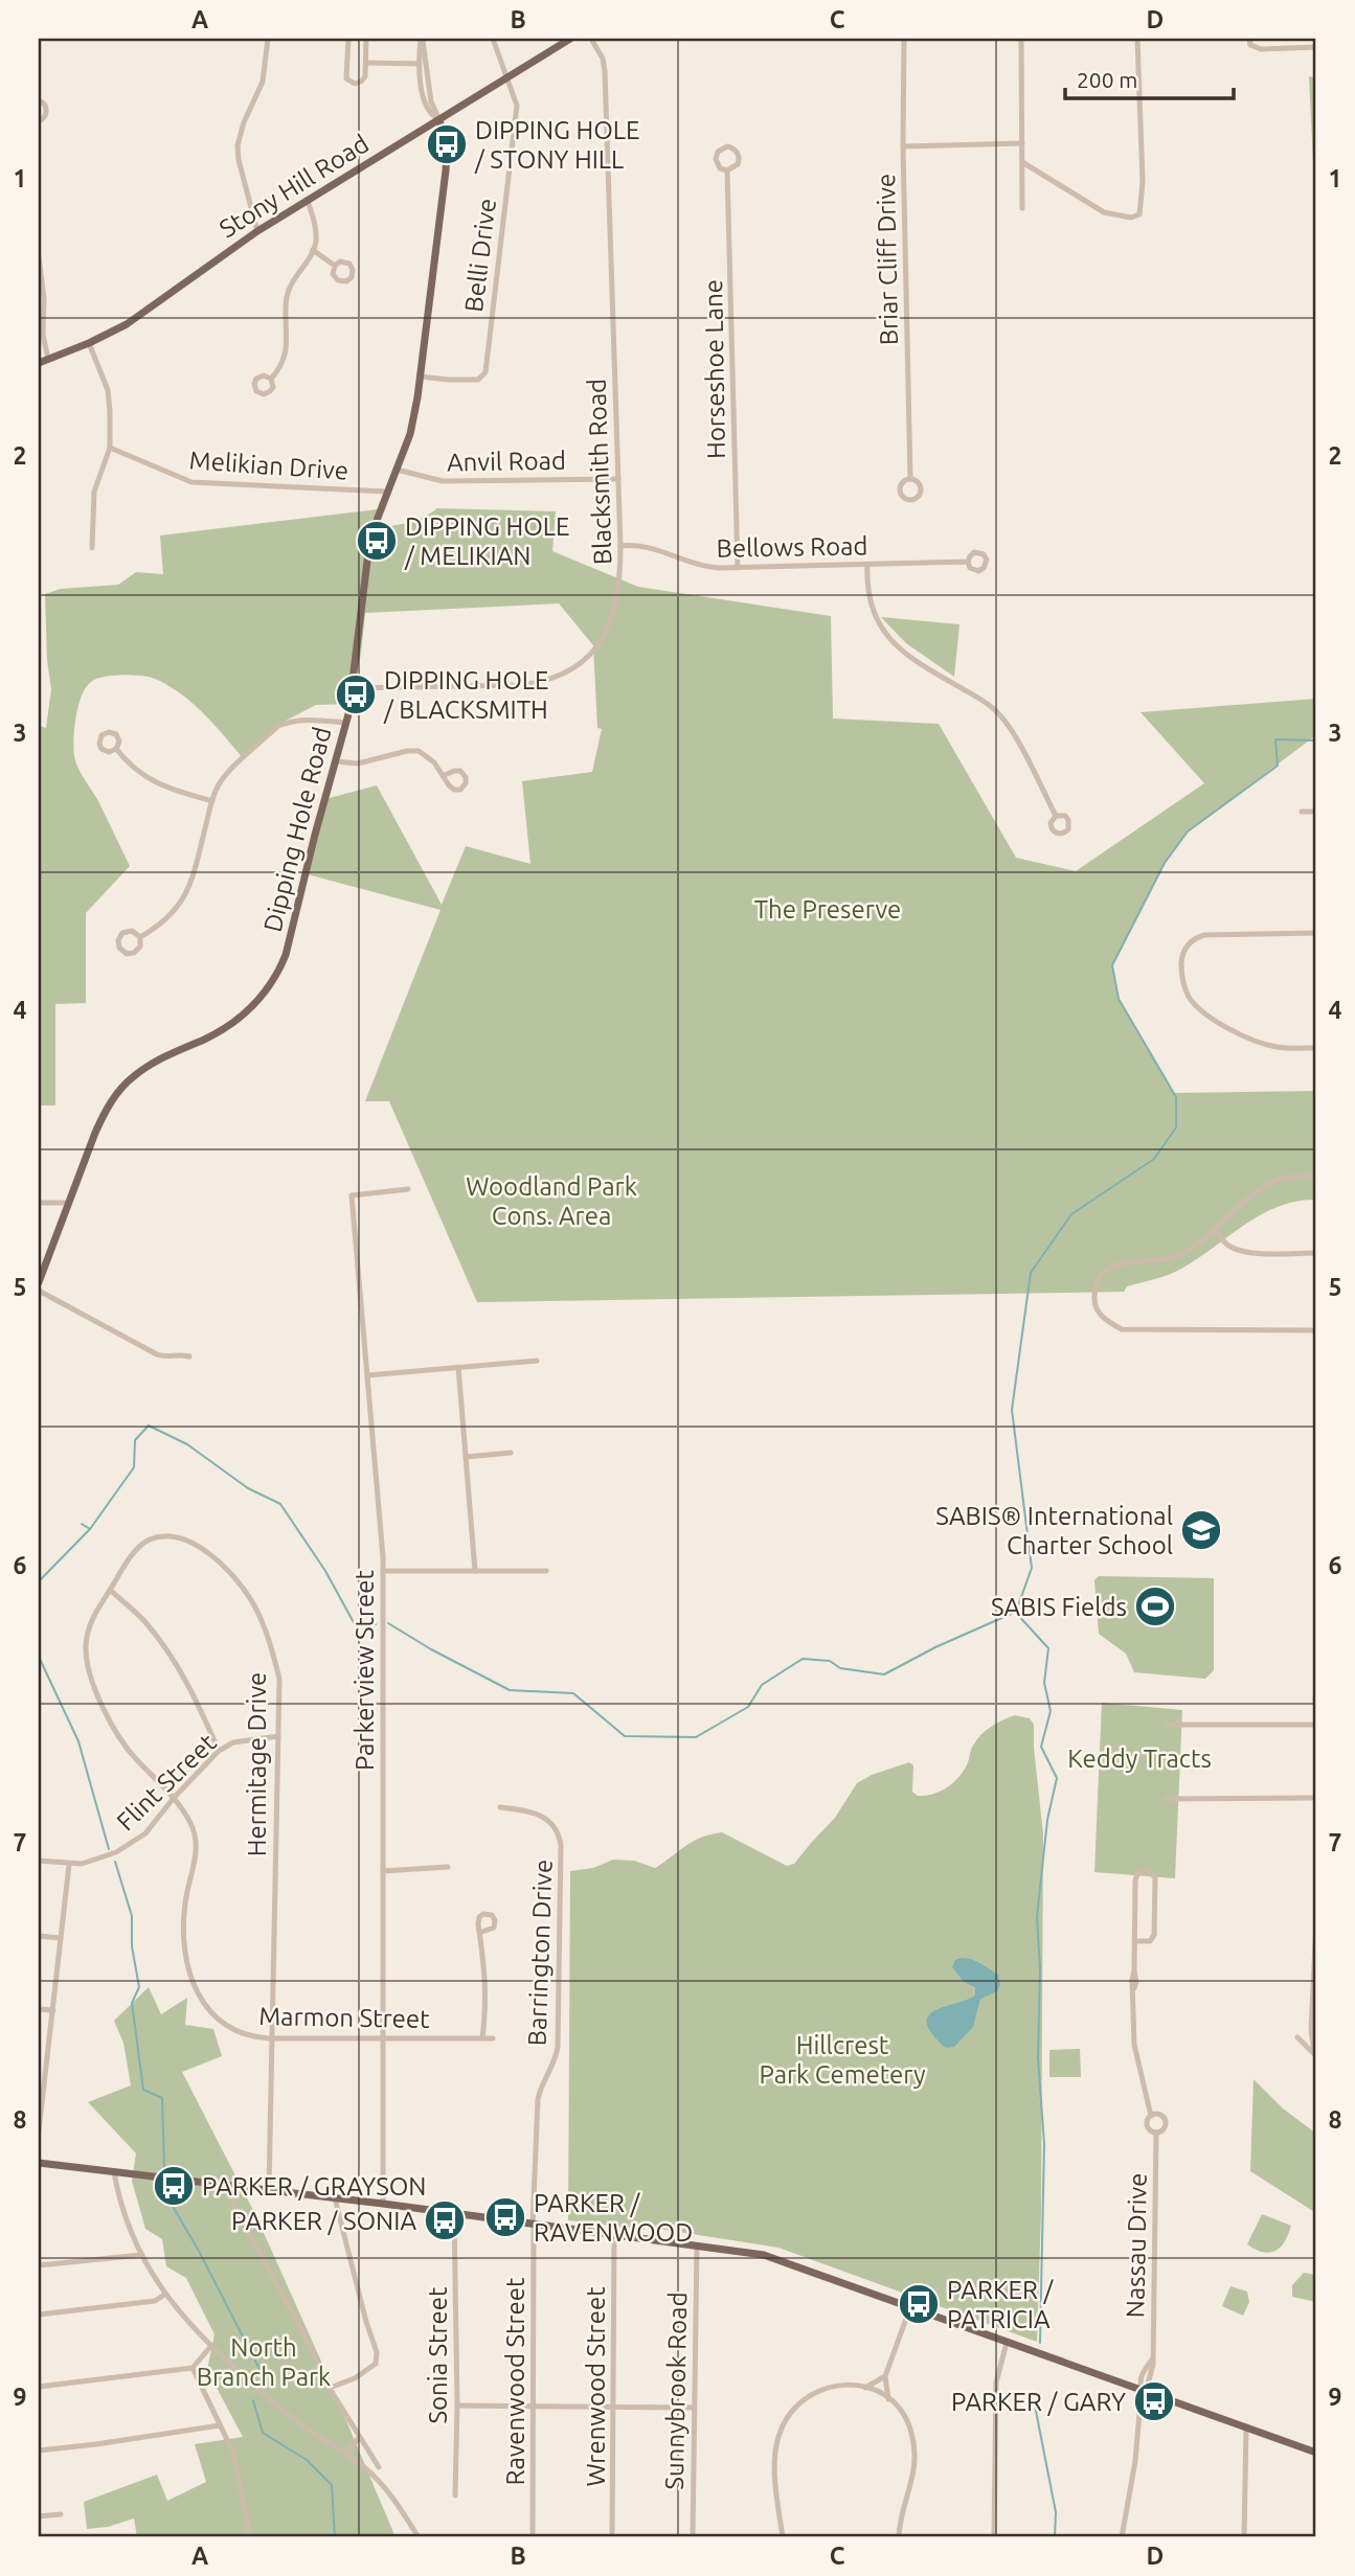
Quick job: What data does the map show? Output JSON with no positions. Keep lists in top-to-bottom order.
{
  "streets": {
    "main road": ["Stony Hill Road", "Dipping Hole Road"],
    "street": [
      "Belli Drive",
      "Briar Cliff Drive",
      "Horseshoe Lane",
      "Anvil Road",
      "Melikian Drive",
      "Blacksmith Road",
      "Bellows Road",
      "Parkerview Street",
      "Hermitage Drive",
      "Flint Street",
      "Barrington Drive",
      "Marmon Street",
      "Nassau Drive",
      "Sonia Street",
      "Ravenwood Street",
      "Wrenwood Street",
      "Sunnybrook Road"
    ]
  },
  "crossings": [
    ["Stony Hill Road", "Belli Drive"],
    ["Stony Hill Road", "Dipping Hole Road"],
    ["Belli Drive", "Dipping Hole Road"],
    ["Horseshoe Lane", "Bellows Road"],
    ["Anvil Road", "Blacksmith Road"],
    ["Anvil Road", "Dipping Hole Road"],
    ["Melikian Drive", "Dipping Hole Road"],
    ["Blacksmith Road", "Bellows Road"],
    ["Blacksmith Road", "Dipping Hole Road"],
    ["Parkerview Street", "Marmon Street"],
    ["Hermitage Drive", "Flint Street"],
    ["Hermitage Drive", "Marmon Street"],
    ["Flint Street", "Marmon Street"],
    ["Barrington Drive", "Ravenwood Street"]
  ],
  "parks": [
    "The Preserve",
    "Woodland Park Cons. Area",
    "Keddy Tracts",
    "Hillcrest Park Cemetery",
    "North Branch Park"
  ],
  "places": {
    "bus stop": [
      "DIPPING HOLE / STONY HILL",
      "DIPPING HOLE / MELIKIAN",
      "DIPPING HOLE / BLACKSMITH",
      "PARKER / GRAYSON",
      "PARKER / RAVENWOOD",
      "PARKER / SONIA",
      "PARKER / PATRICIA",
      "PARKER / GARY"
    ],
    "school or university": ["SABIS® International Charter School"],
    "sports": ["SABIS Fields"]
  },
  "scale_bar": "200 m",
  "grid": {
    "columns": [
      "A",
      "B",
      "C",
      "D"
    ],
    "rows": [
      "1",
      "2",
      "3",
      "4",
      "5",
      "6",
      "7",
      "8",
      "9"
    ]
  }
}
